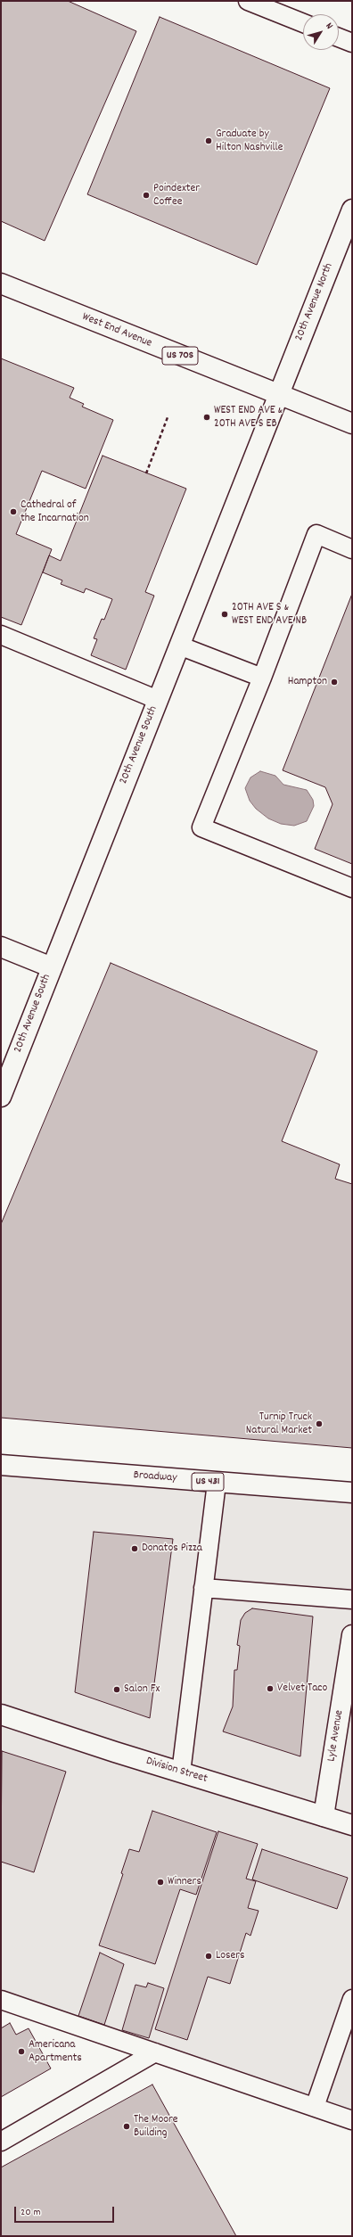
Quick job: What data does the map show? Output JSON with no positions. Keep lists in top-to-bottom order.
{
  "streets": {
    "main road": [
      "20th Avenue North",
      "West End Avenue",
      "US 70S",
      "20th Avenue South",
      "Broadway",
      "US 431",
      "Lyle Avenue",
      "Division Street"
    ]
  },
  "crossings": [
    ["20th Avenue North", "West End Avenue"],
    ["20th Avenue North", "20th Avenue South"],
    ["West End Avenue", "20th Avenue South"],
    ["Lyle Avenue", "Division Street"]
  ],
  "places": [
    "Graduate by Hilton Nashville",
    "Poindexter Coffee",
    "WEST END AVE & 20TH AVE S EB",
    "Cathedral of the Incarnation",
    "20TH AVE S & WEST END AVE NB",
    "Hampton",
    "Turnip Truck Natural Market",
    "Donatos Pizza",
    "Velvet Taco",
    "Salon Fx",
    "Winners",
    "Losers",
    "Americana Apartments",
    "The Moore Building"
  ],
  "scale_bar": "20 m",
  "north": "top right"
}
